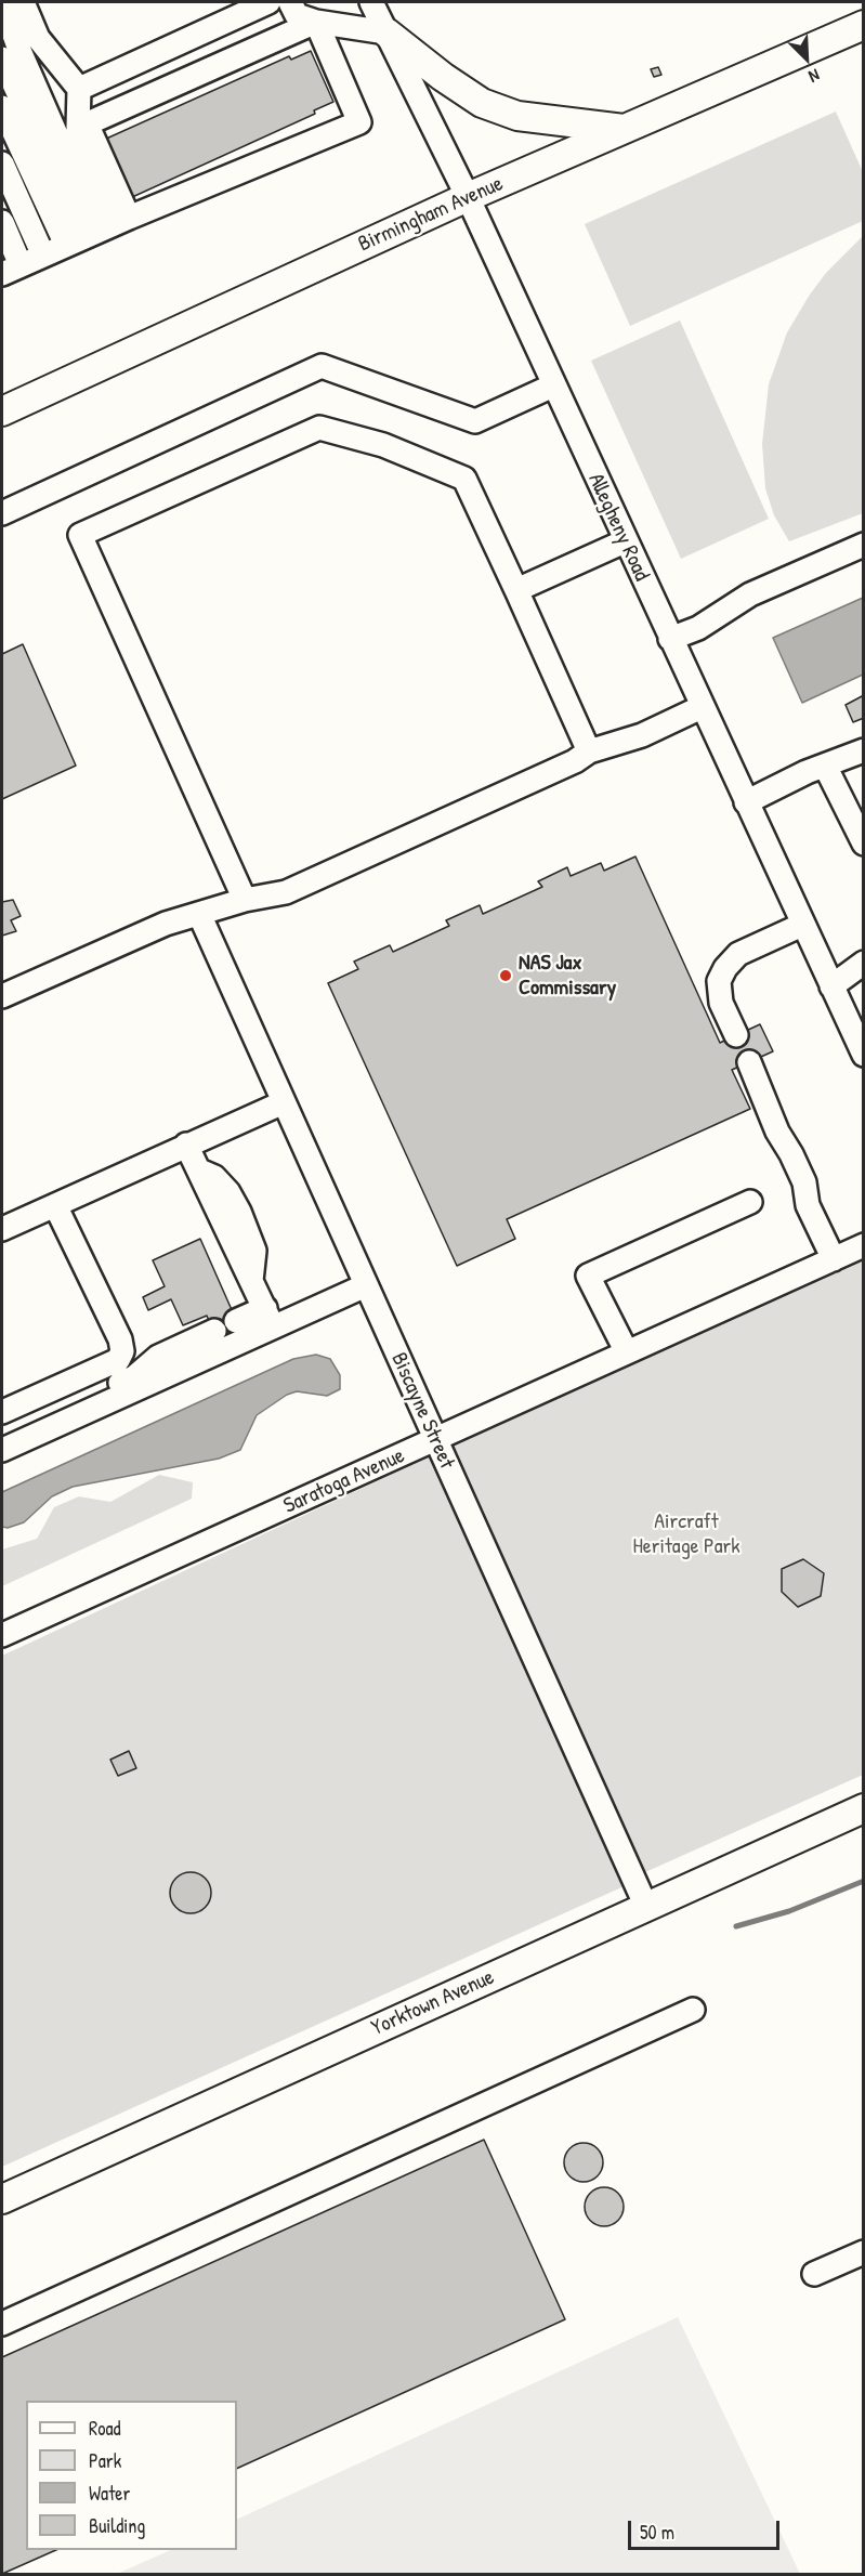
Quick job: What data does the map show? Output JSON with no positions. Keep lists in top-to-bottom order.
{
  "streets": {
    "main road": ["Birmingham Avenue", "Yorktown Avenue"],
    "street": ["Allegheny Road", "Biscayne Street", "Saratoga Avenue"]
  },
  "crossings": [
    ["Birmingham Avenue", "Allegheny Road"],
    ["Biscayne Street", "Saratoga Avenue"],
    ["Biscayne Street", "Yorktown Avenue"]
  ],
  "parks": ["Aircraft Heritage Park"],
  "places": ["NAS Jax Commissary"],
  "legend": [
    "Road",
    "Park",
    "Water",
    "Building"
  ],
  "scale_bar": "50 m",
  "north": "bottom right"
}
